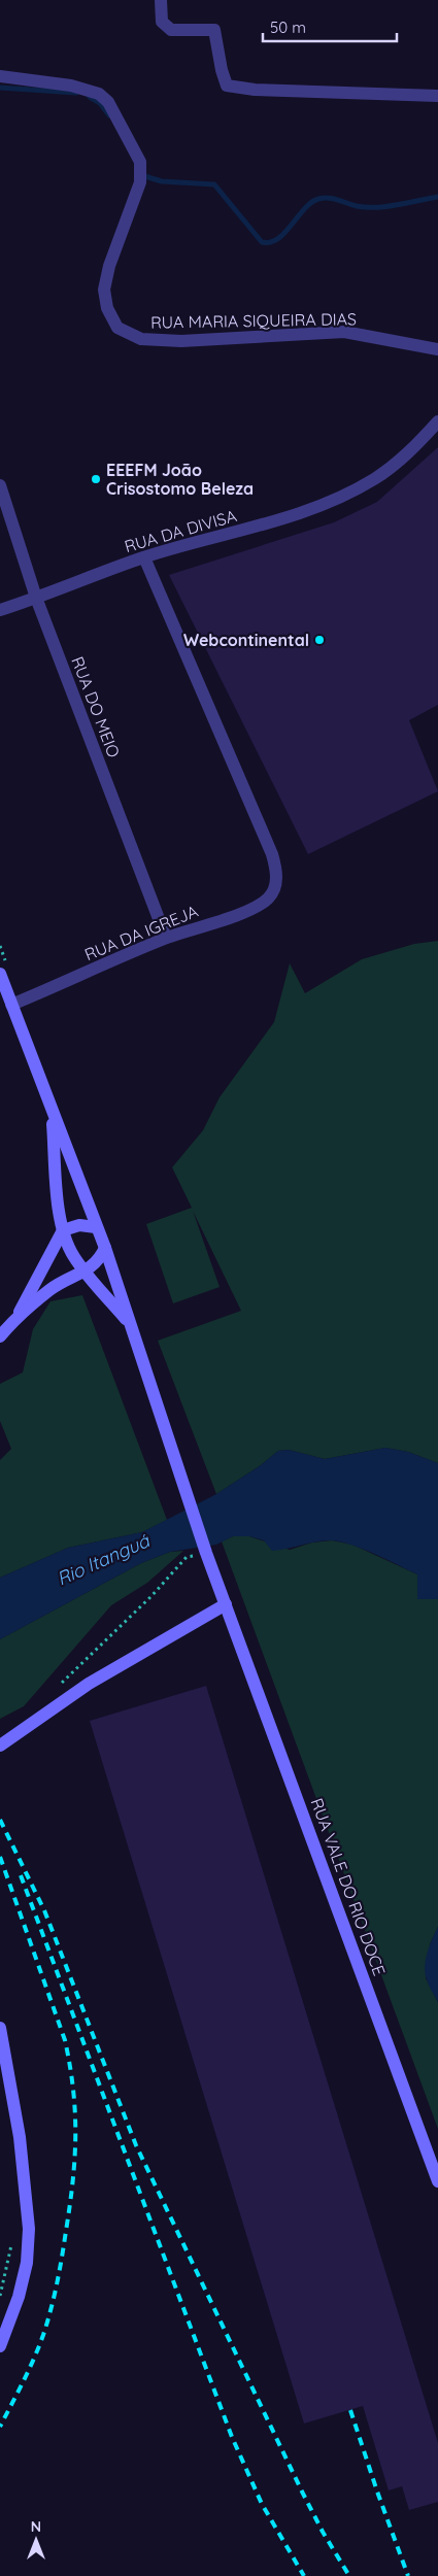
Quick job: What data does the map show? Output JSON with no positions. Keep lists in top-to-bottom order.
{
  "streets": {
    "street": [
      "RUA MARIA SIQUEIRA DIAS",
      "RUA DA DIVISA",
      "RUA DO MEIO",
      "RUA DA IGREJA",
      "RUA VALE DO RIO DOCE"
    ]
  },
  "crossings": [
    ["RUA DA DIVISA", "RUA DO MEIO"],
    ["RUA DA DIVISA", "RUA DA IGREJA"],
    ["RUA DO MEIO", "RUA DA IGREJA"]
  ],
  "water": ["Rio Itanguá"],
  "places": ["EEEFM João Crisostomo Beleza", "Webcontinental"],
  "scale_bar": "50 m",
  "north": "top"
}
